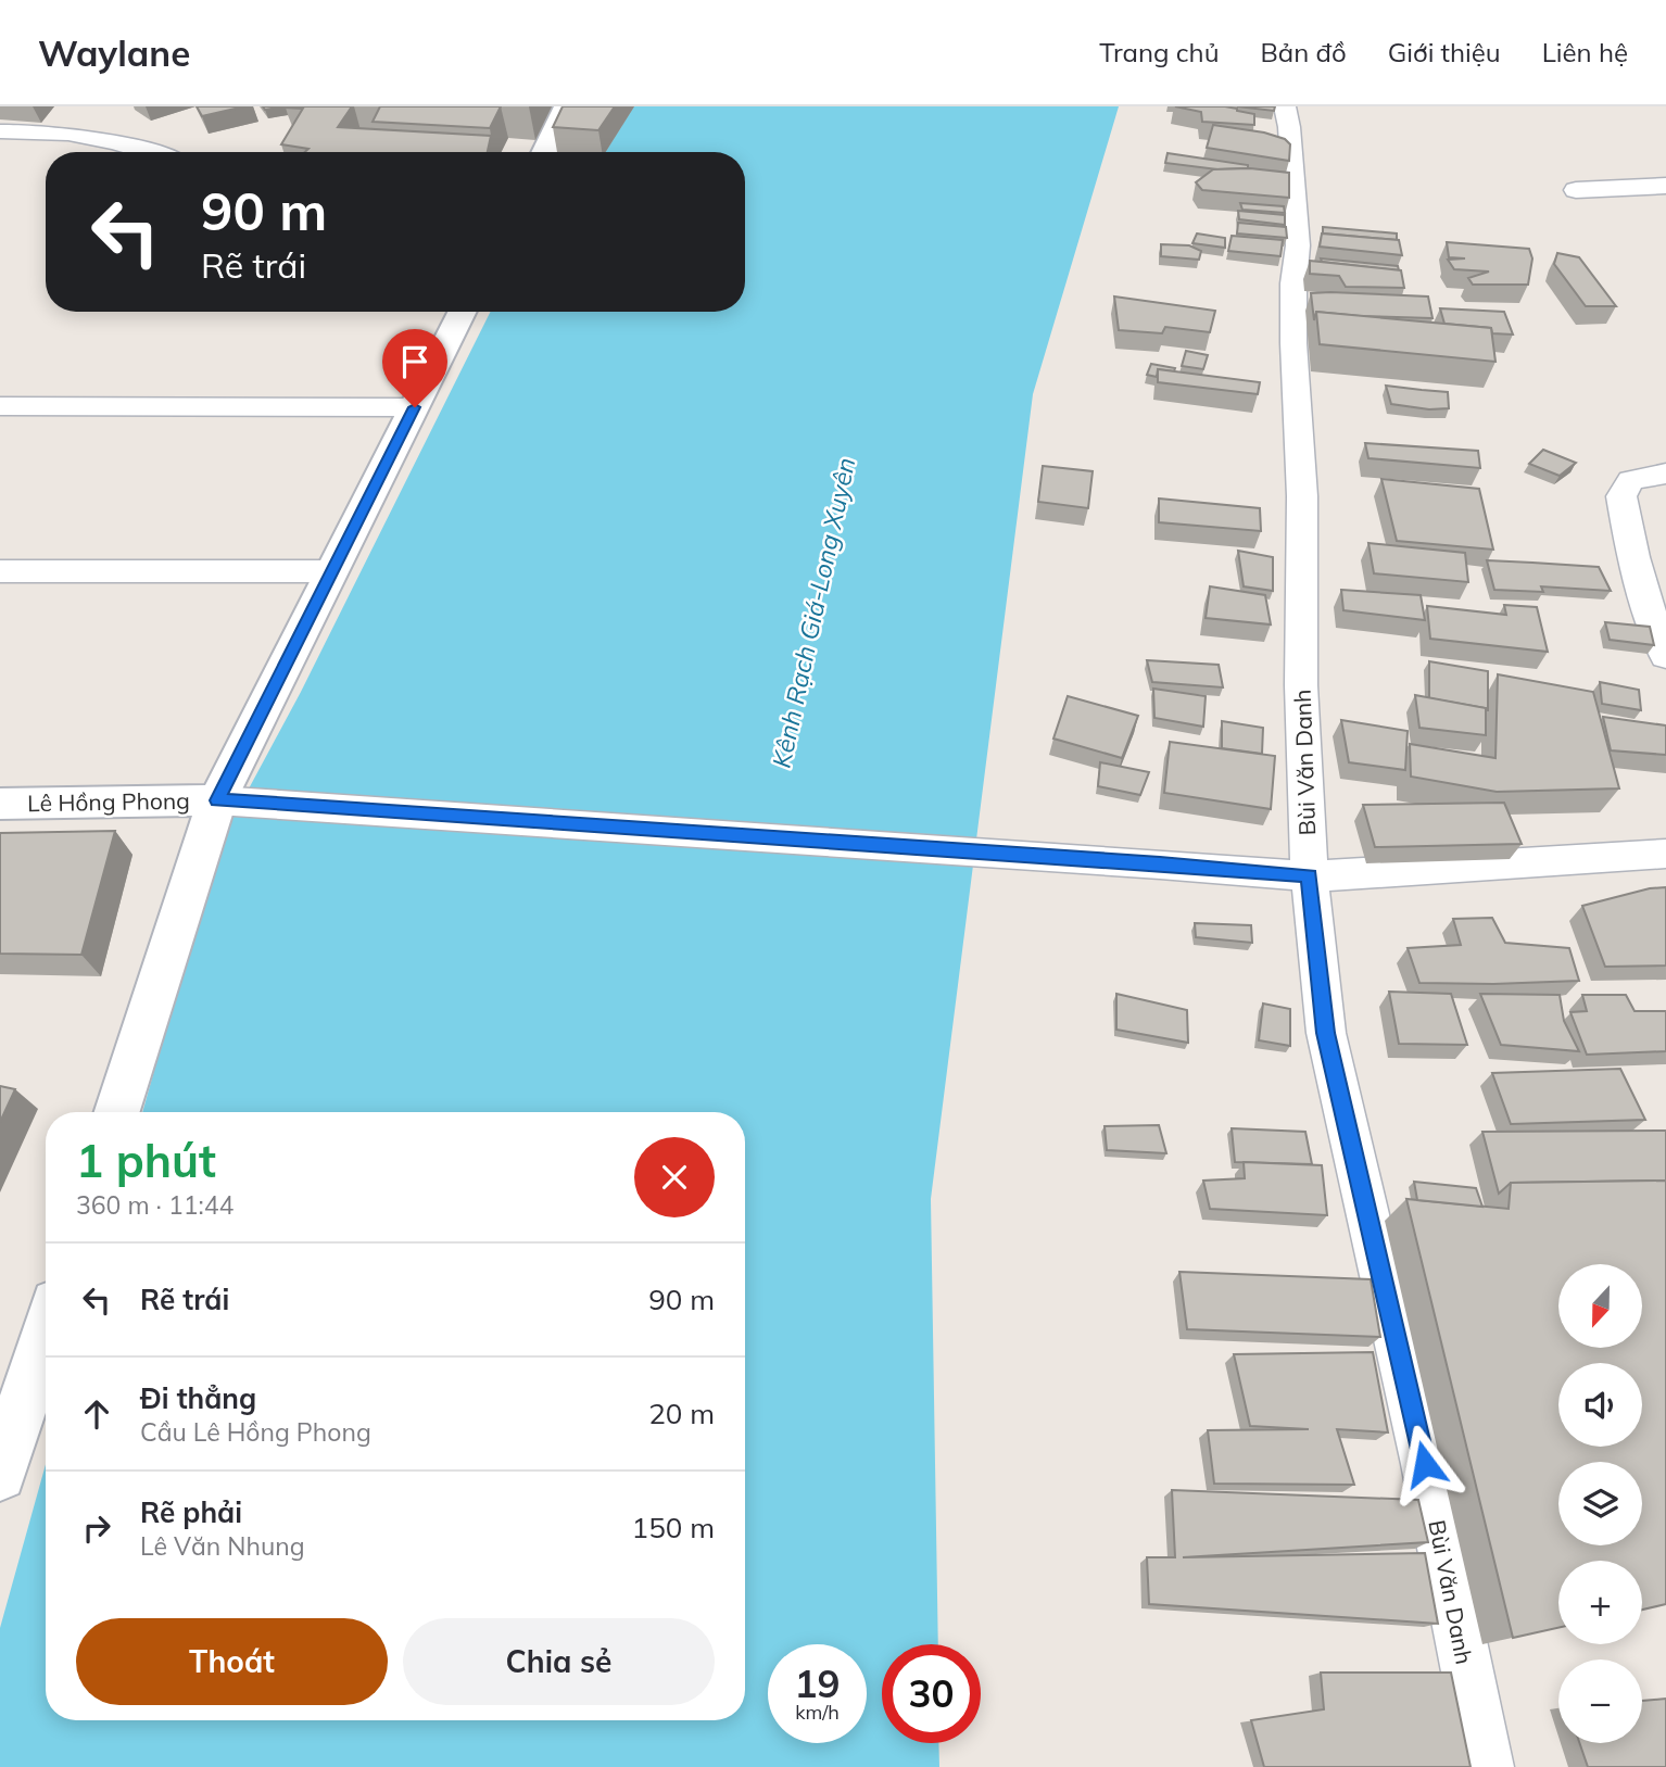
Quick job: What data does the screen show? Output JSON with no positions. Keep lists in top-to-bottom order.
{
  "streets": {
    "street": ["Bùi Văn Danh", "Lê Hồng Phong"]
  },
  "water": ["Kênh Rạch Giá-Long Xuyên"],
  "north": "bottom",
  "page": {
    "header": "Waylane",
    "nav": [
      "Trang chủ",
      "Bản đồ",
      "Giới thiệu",
      "Liên hệ"
    ],
    "turn": ["90 m", "Rẽ trái"],
    "heading": ["1 phút", "360 m · 11:44"],
    "list": [
      {
        "name": "Rẽ trái",
        "value": "90 m"
      },
      {
        "name": "Đi thẳng",
        "note": "Cầu Lê Hồng Phong",
        "value": "20 m"
      },
      {
        "name": "Rẽ phải",
        "note": "Lê Văn Nhung",
        "value": "150 m"
      }
    ],
    "map_buttons": ["+", "−"],
    "buttons": ["Thoát", "Chia sẻ"],
    "speed": "19 km/h",
    "limit": "30"
  }
}
